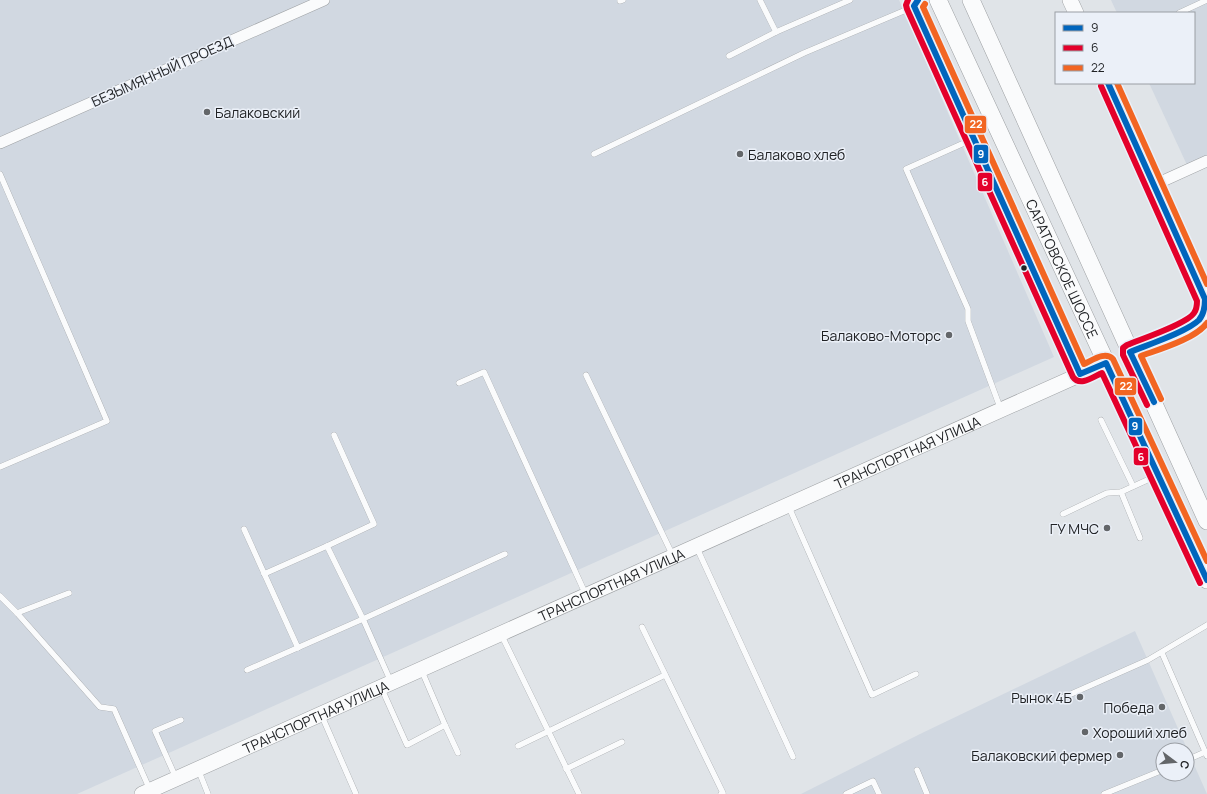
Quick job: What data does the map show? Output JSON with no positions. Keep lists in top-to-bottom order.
{
  "streets": {
    "main road": ["САРАТОВСКОЕ ШОССЕ", "ТРАНСПОРТНАЯ УЛИЦА"],
    "street": ["БЕЗЫМЯННЫЙ ПРОЕЗД"]
  },
  "crossings": [
    ["САРАТОВСКОЕ ШОССЕ", "ТРАНСПОРТНАЯ УЛИЦА"]
  ],
  "places": [
    "Балаковский",
    "Балаково хлеб",
    "Балаково-Моторс",
    "ГУ МЧС",
    "Рынок 4Б",
    "Победа",
    "Хороший хлеб",
    "Балаковский фермер"
  ],
  "lines": ["transit line 9", "transit line 6", "transit line 22"],
  "legend": ["9", "6", "22"],
  "north": "right"
}
